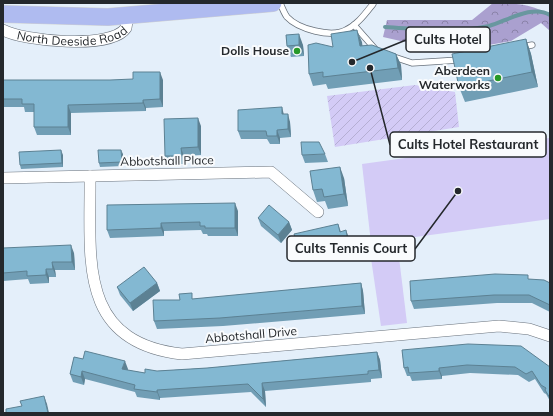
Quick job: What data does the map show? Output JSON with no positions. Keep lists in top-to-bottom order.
{
  "streets": {
    "main road": ["North Deeside Road"],
    "street": ["Abbotshall Place", "Abbotshall Drive"]
  },
  "crossings": [
    ["Abbotshall Place", "Abbotshall Drive"]
  ],
  "places": [
    "Dolls House",
    "Cults Hotel",
    "Cults Hotel Restaurant",
    "Aberdeen Waterworks",
    "Cults Tennis Court"
  ]
}
